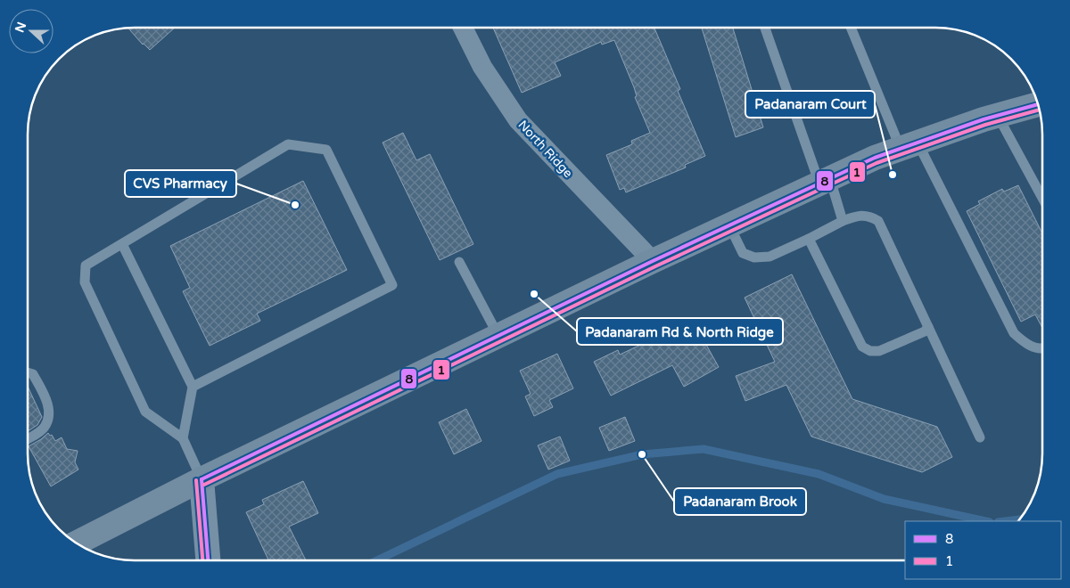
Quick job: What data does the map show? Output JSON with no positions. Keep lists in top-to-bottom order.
{
  "streets": {
    "street": ["North Ridge"]
  },
  "places": [
    "Padanaram Court",
    "CVS Pharmacy",
    "Padanaram Rd & North Ridge",
    "Padanaram Brook"
  ],
  "lines": ["transit line 8", "transit line 1"],
  "legend": ["8", "1"],
  "north": "left"
}
